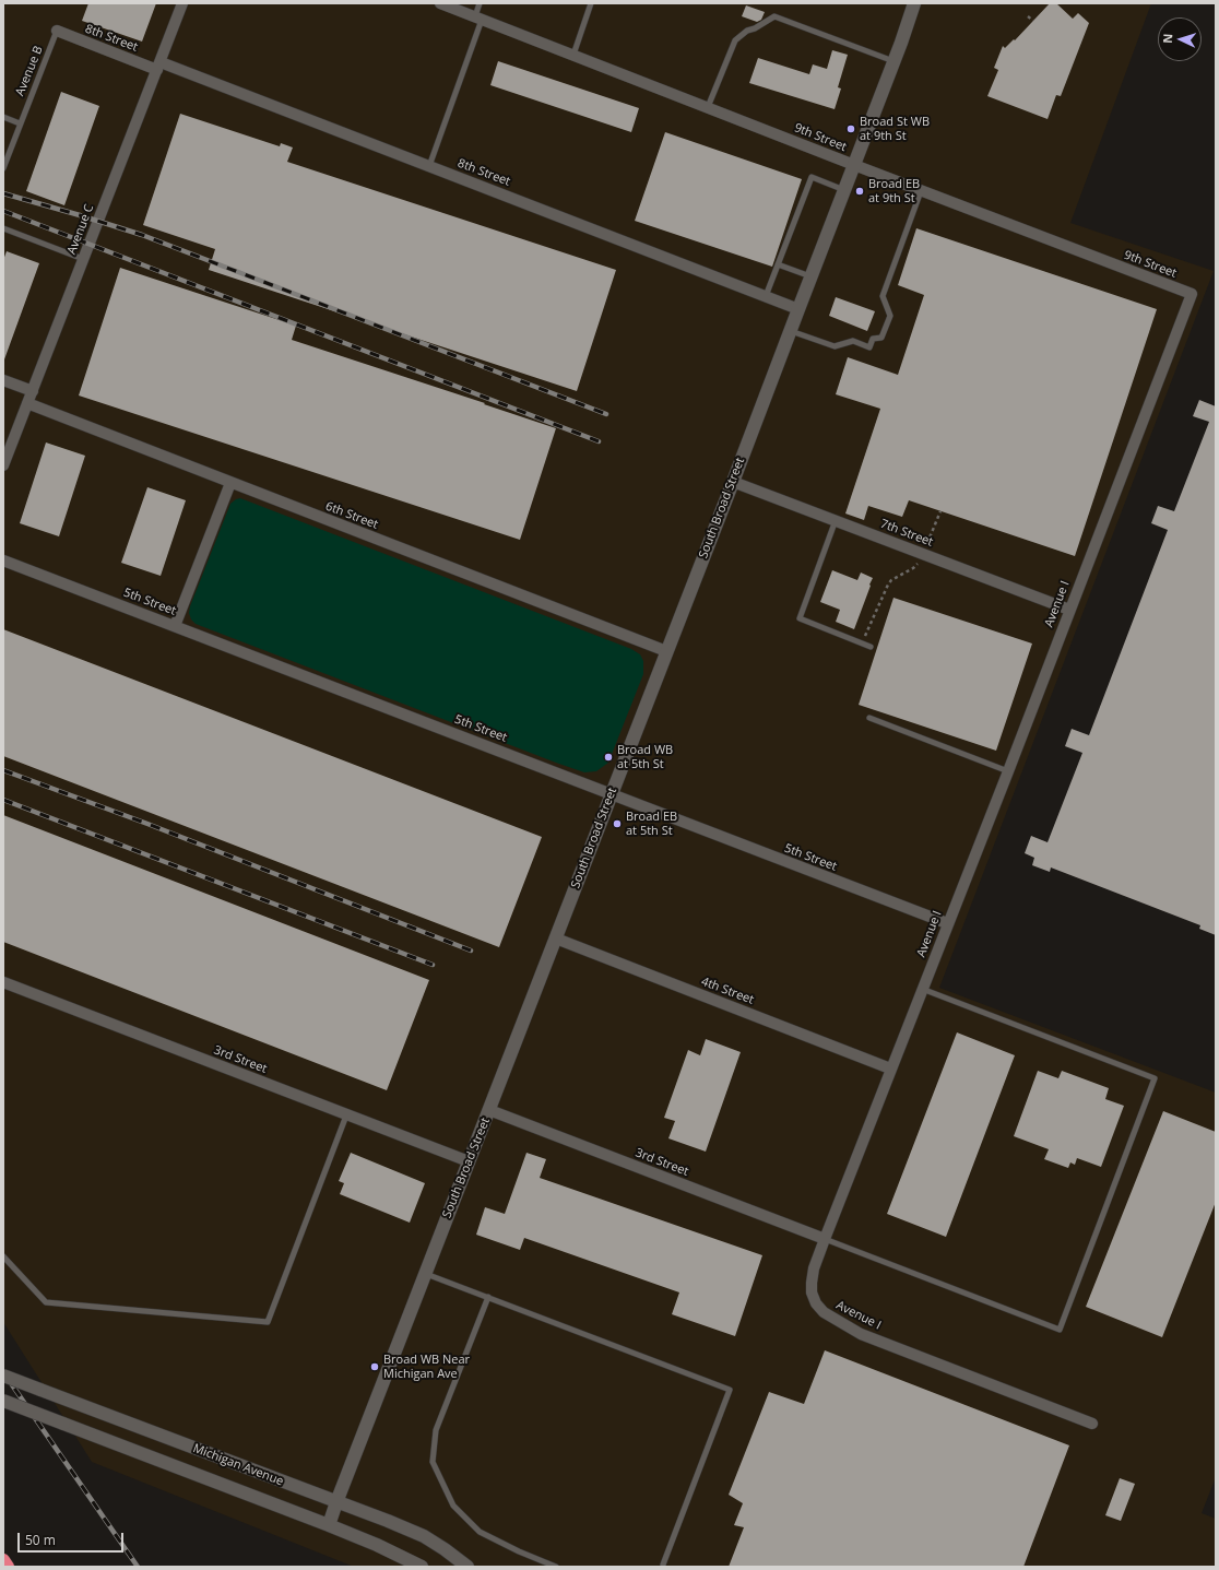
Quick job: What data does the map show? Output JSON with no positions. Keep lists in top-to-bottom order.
{
  "streets": {
    "street": [
      "8th Street",
      "9th Street",
      "Avenue C",
      "South Broad Street",
      "6th Street",
      "7th Street",
      "5th Street",
      "Avenue I",
      "4th Street",
      "3rd Street",
      "Michigan Avenue"
    ],
    "lane": ["Avenue B"]
  },
  "crossings": [
    ["8th Street", "Avenue B"],
    ["8th Street", "Avenue C"],
    ["8th Street", "South Broad Street"],
    ["9th Street", "South Broad Street"],
    ["9th Street", "Avenue I"],
    ["Avenue C", "6th Street"],
    ["South Broad Street", "6th Street"],
    ["South Broad Street", "7th Street"],
    ["South Broad Street", "5th Street"],
    ["South Broad Street", "4th Street"],
    ["South Broad Street", "3rd Street"],
    ["South Broad Street", "Michigan Avenue"],
    ["7th Street", "Avenue I"],
    ["5th Street", "Avenue I"],
    ["Avenue I", "4th Street"],
    ["Avenue I", "3rd Street"]
  ],
  "places": [
    "Broad St WB at 9th St",
    "Broad EB at 9th St",
    "Broad WB at 5th St",
    "Broad EB at 5th St",
    "Broad WB Near Michigan Ave"
  ],
  "scale_bar": "50 m",
  "north": "left"
}
